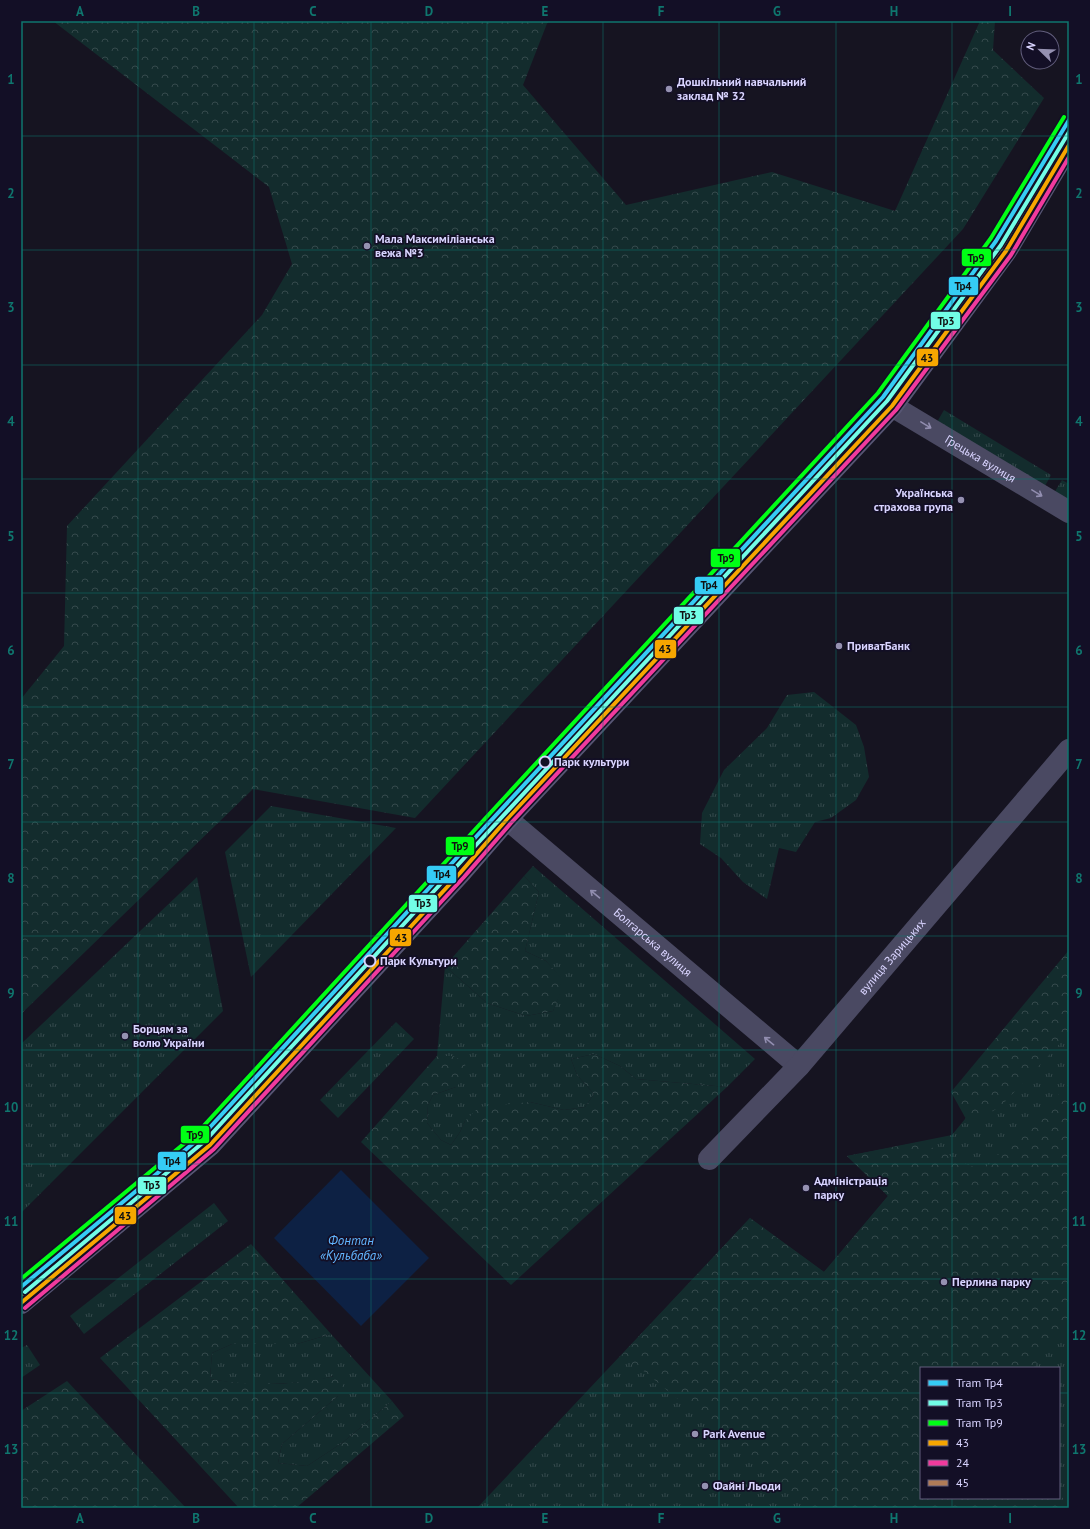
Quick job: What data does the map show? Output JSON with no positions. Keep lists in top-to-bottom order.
{
  "streets": {
    "street": ["Грецька вулиця", "Болгарська вулиця", "вулиця Зарицьких"]
  },
  "crossings": [
    ["Болгарська вулиця", "вулиця Зарицьких"]
  ],
  "one_way": ["Грецька вулиця", "Болгарська вулиця"],
  "water": ["Фонтан «Кульбаба»"],
  "places": [
    "Дошкільний навчальний заклад № 32",
    "Мала Максиміліанська вежа №3",
    "Українська страхова група",
    "ПриватБанк",
    "Парк культури",
    "Парк Культури",
    "Борцям за волю України",
    "Адміністрація парку",
    "Перлина парку",
    "Park Avenue",
    "Файні Льоди"
  ],
  "lines": [
    "tram line Тр9",
    "tram line Тр4",
    "tram line Тр3",
    "transit line 45",
    "transit line 43",
    "transit line 24"
  ],
  "legend": [
    "Tram Тр4",
    "Tram Тр3",
    "Tram Тр9",
    "43",
    "24",
    "45"
  ],
  "north": "top left",
  "grid": {
    "columns": [
      "A",
      "B",
      "C",
      "D",
      "E",
      "F",
      "G",
      "H",
      "I"
    ],
    "rows": [
      "1",
      "2",
      "3",
      "4",
      "5",
      "6",
      "7",
      "8",
      "9",
      "10",
      "11",
      "12",
      "13"
    ]
  }
}
